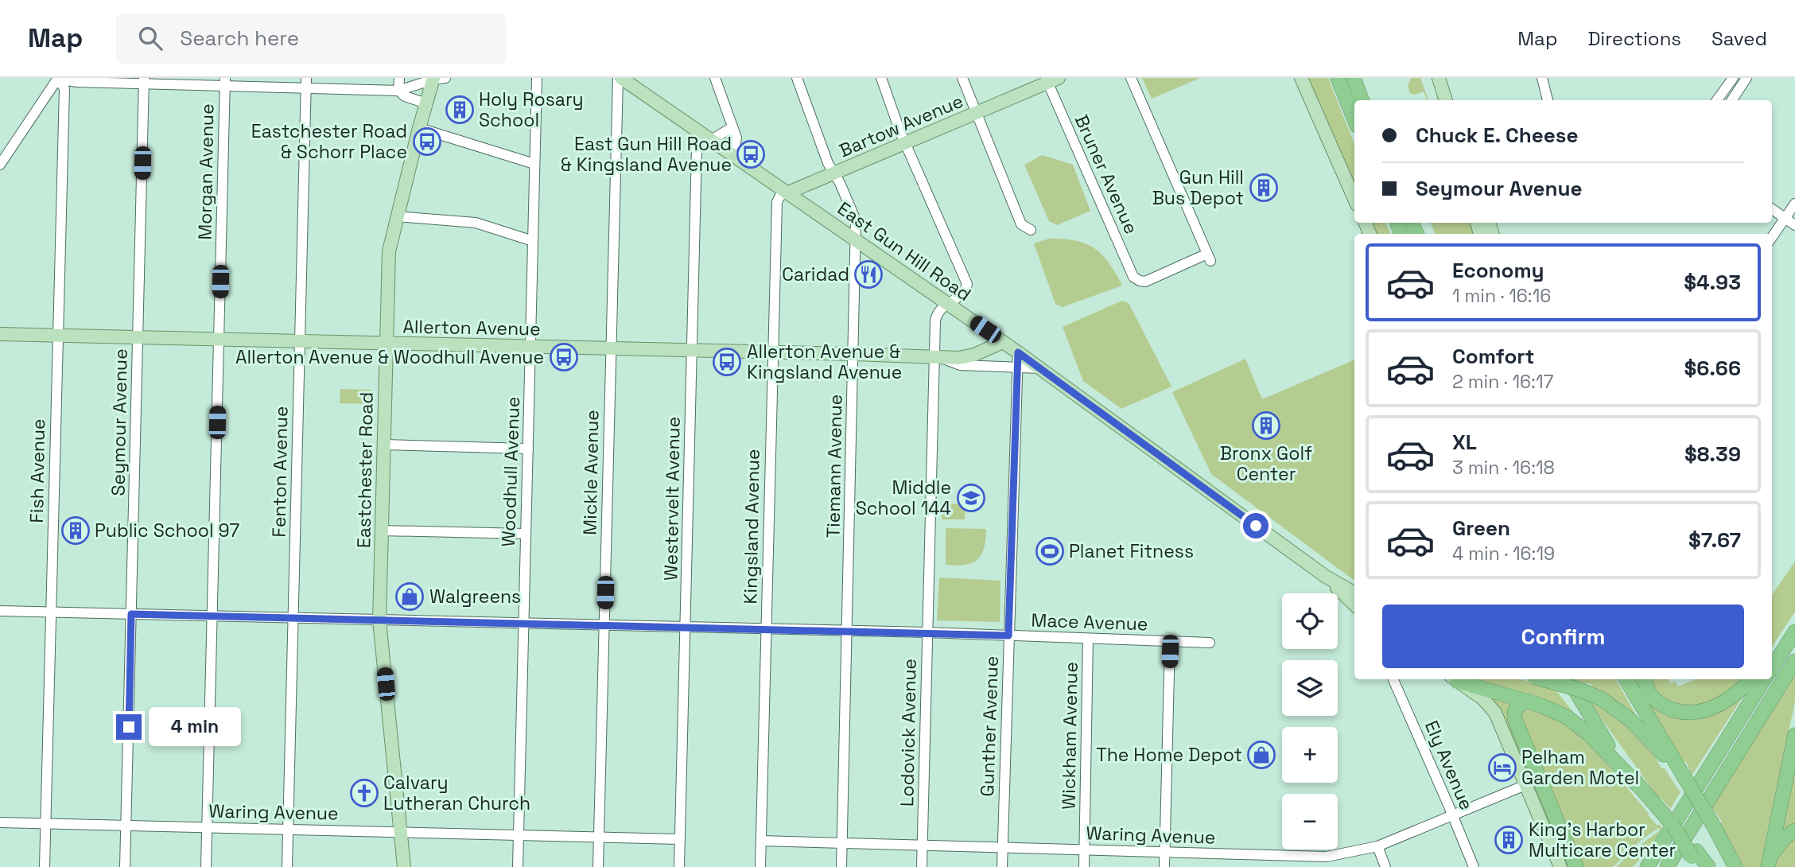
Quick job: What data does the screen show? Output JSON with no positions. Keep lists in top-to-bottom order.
{
  "streets": {
    "main road": [
      "Bartow Avenue",
      "East Gun Hill Road",
      "Allerton Avenue",
      "Eastchester Road"
    ],
    "street": [
      "Morgan Avenue",
      "Bruner Avenue",
      "Seymour Avenue",
      "Tiemann Avenue",
      "Fish Avenue",
      "Fenton Avenue",
      "Woodhull Avenue",
      "Mickle Avenue",
      "Westervelt Avenue",
      "Kingsland Avenue",
      "Mace Avenue",
      "Gunther Avenue",
      "Lodovick Avenue",
      "Wickham Avenue",
      "Ely Avenue",
      "Waring Avenue"
    ]
  },
  "crossings": [
    ["Bartow Avenue", "Bruner Avenue"],
    ["Bartow Avenue", "East Gun Hill Road"],
    ["Bartow Avenue", "Tiemann Avenue"],
    ["Bartow Avenue", "Kingsland Avenue"],
    ["Morgan Avenue", "Allerton Avenue"],
    ["Morgan Avenue", "Mace Avenue"],
    ["Morgan Avenue", "Waring Avenue"],
    ["East Gun Hill Road", "Allerton Avenue"],
    ["East Gun Hill Road", "Tiemann Avenue"],
    ["East Gun Hill Road", "Mickle Avenue"],
    ["East Gun Hill Road", "Westervelt Avenue"],
    ["East Gun Hill Road", "Kingsland Avenue"],
    ["East Gun Hill Road", "Gunther Avenue"],
    ["East Gun Hill Road", "Lodovick Avenue"],
    ["Allerton Avenue", "Seymour Avenue"],
    ["Allerton Avenue", "Tiemann Avenue"],
    ["Allerton Avenue", "Eastchester Road"],
    ["Allerton Avenue", "Fish Avenue"],
    ["Allerton Avenue", "Fenton Avenue"],
    ["Allerton Avenue", "Woodhull Avenue"],
    ["Allerton Avenue", "Mickle Avenue"],
    ["Allerton Avenue", "Westervelt Avenue"],
    ["Allerton Avenue", "Kingsland Avenue"],
    ["Allerton Avenue", "Gunther Avenue"],
    ["Allerton Avenue", "Lodovick Avenue"],
    ["Seymour Avenue", "Mace Avenue"],
    ["Seymour Avenue", "Waring Avenue"],
    ["Tiemann Avenue", "Mace Avenue"],
    ["Tiemann Avenue", "Waring Avenue"],
    ["Eastchester Road", "Mace Avenue"],
    ["Eastchester Road", "Waring Avenue"],
    ["Fish Avenue", "Mace Avenue"],
    ["Fish Avenue", "Waring Avenue"],
    ["Fenton Avenue", "Mace Avenue"],
    ["Fenton Avenue", "Waring Avenue"],
    ["Woodhull Avenue", "Mace Avenue"],
    ["Woodhull Avenue", "Waring Avenue"],
    ["Mickle Avenue", "Mace Avenue"],
    ["Mickle Avenue", "Waring Avenue"],
    ["Westervelt Avenue", "Mace Avenue"],
    ["Westervelt Avenue", "Waring Avenue"],
    ["Kingsland Avenue", "Mace Avenue"],
    ["Kingsland Avenue", "Waring Avenue"],
    ["Mace Avenue", "Gunther Avenue"],
    ["Mace Avenue", "Lodovick Avenue"],
    ["Mace Avenue", "Wickham Avenue"],
    ["Gunther Avenue", "Waring Avenue"],
    ["Lodovick Avenue", "Waring Avenue"],
    ["Wickham Avenue", "Waring Avenue"],
    ["Ely Avenue", "Waring Avenue"]
  ],
  "places": {
    "building": [
      "Holy Rosary School",
      "Gun Hill Bus Depot",
      "Bronx Golf Center",
      "Public School 97",
      "King’s Harbor Multicare Center"
    ],
    "bus stop": [
      "Eastchester Road & Schorr Place",
      "East Gun Hill Road & Kingsland Avenue",
      "Allerton Avenue & Woodhull Avenue",
      "Allerton Avenue & Kingsland Avenue"
    ],
    "restaurant": ["Caridad"],
    "school or university": ["Middle School 144"],
    "sports": ["Planet Fitness"],
    "shop": ["Walgreens", "The Home Depot"],
    "hotel": ["Pelham Garden Motel"],
    "church": ["Calvary Lutheran Church"]
  },
  "page": {
    "header": "Map",
    "search": "Search here",
    "nav": ["Map", "Directions", "Saved"],
    "banner": ["Chuck E. Cheese", "Seymour Avenue"],
    "list": [
      {
        "name": "Economy",
        "note": "1 min · 16:16",
        "value": "$4.93"
      },
      {
        "name": "Comfort",
        "note": "2 min · 16:17",
        "value": "$6.66"
      },
      {
        "name": "XL",
        "note": "3 min · 16:18",
        "value": "$8.39"
      },
      {
        "name": "Green",
        "note": "4 min · 16:19",
        "value": "$7.67"
      }
    ],
    "map_buttons": ["+", "−"],
    "buttons": "Confirm",
    "bubble": "4 min"
  }
}
